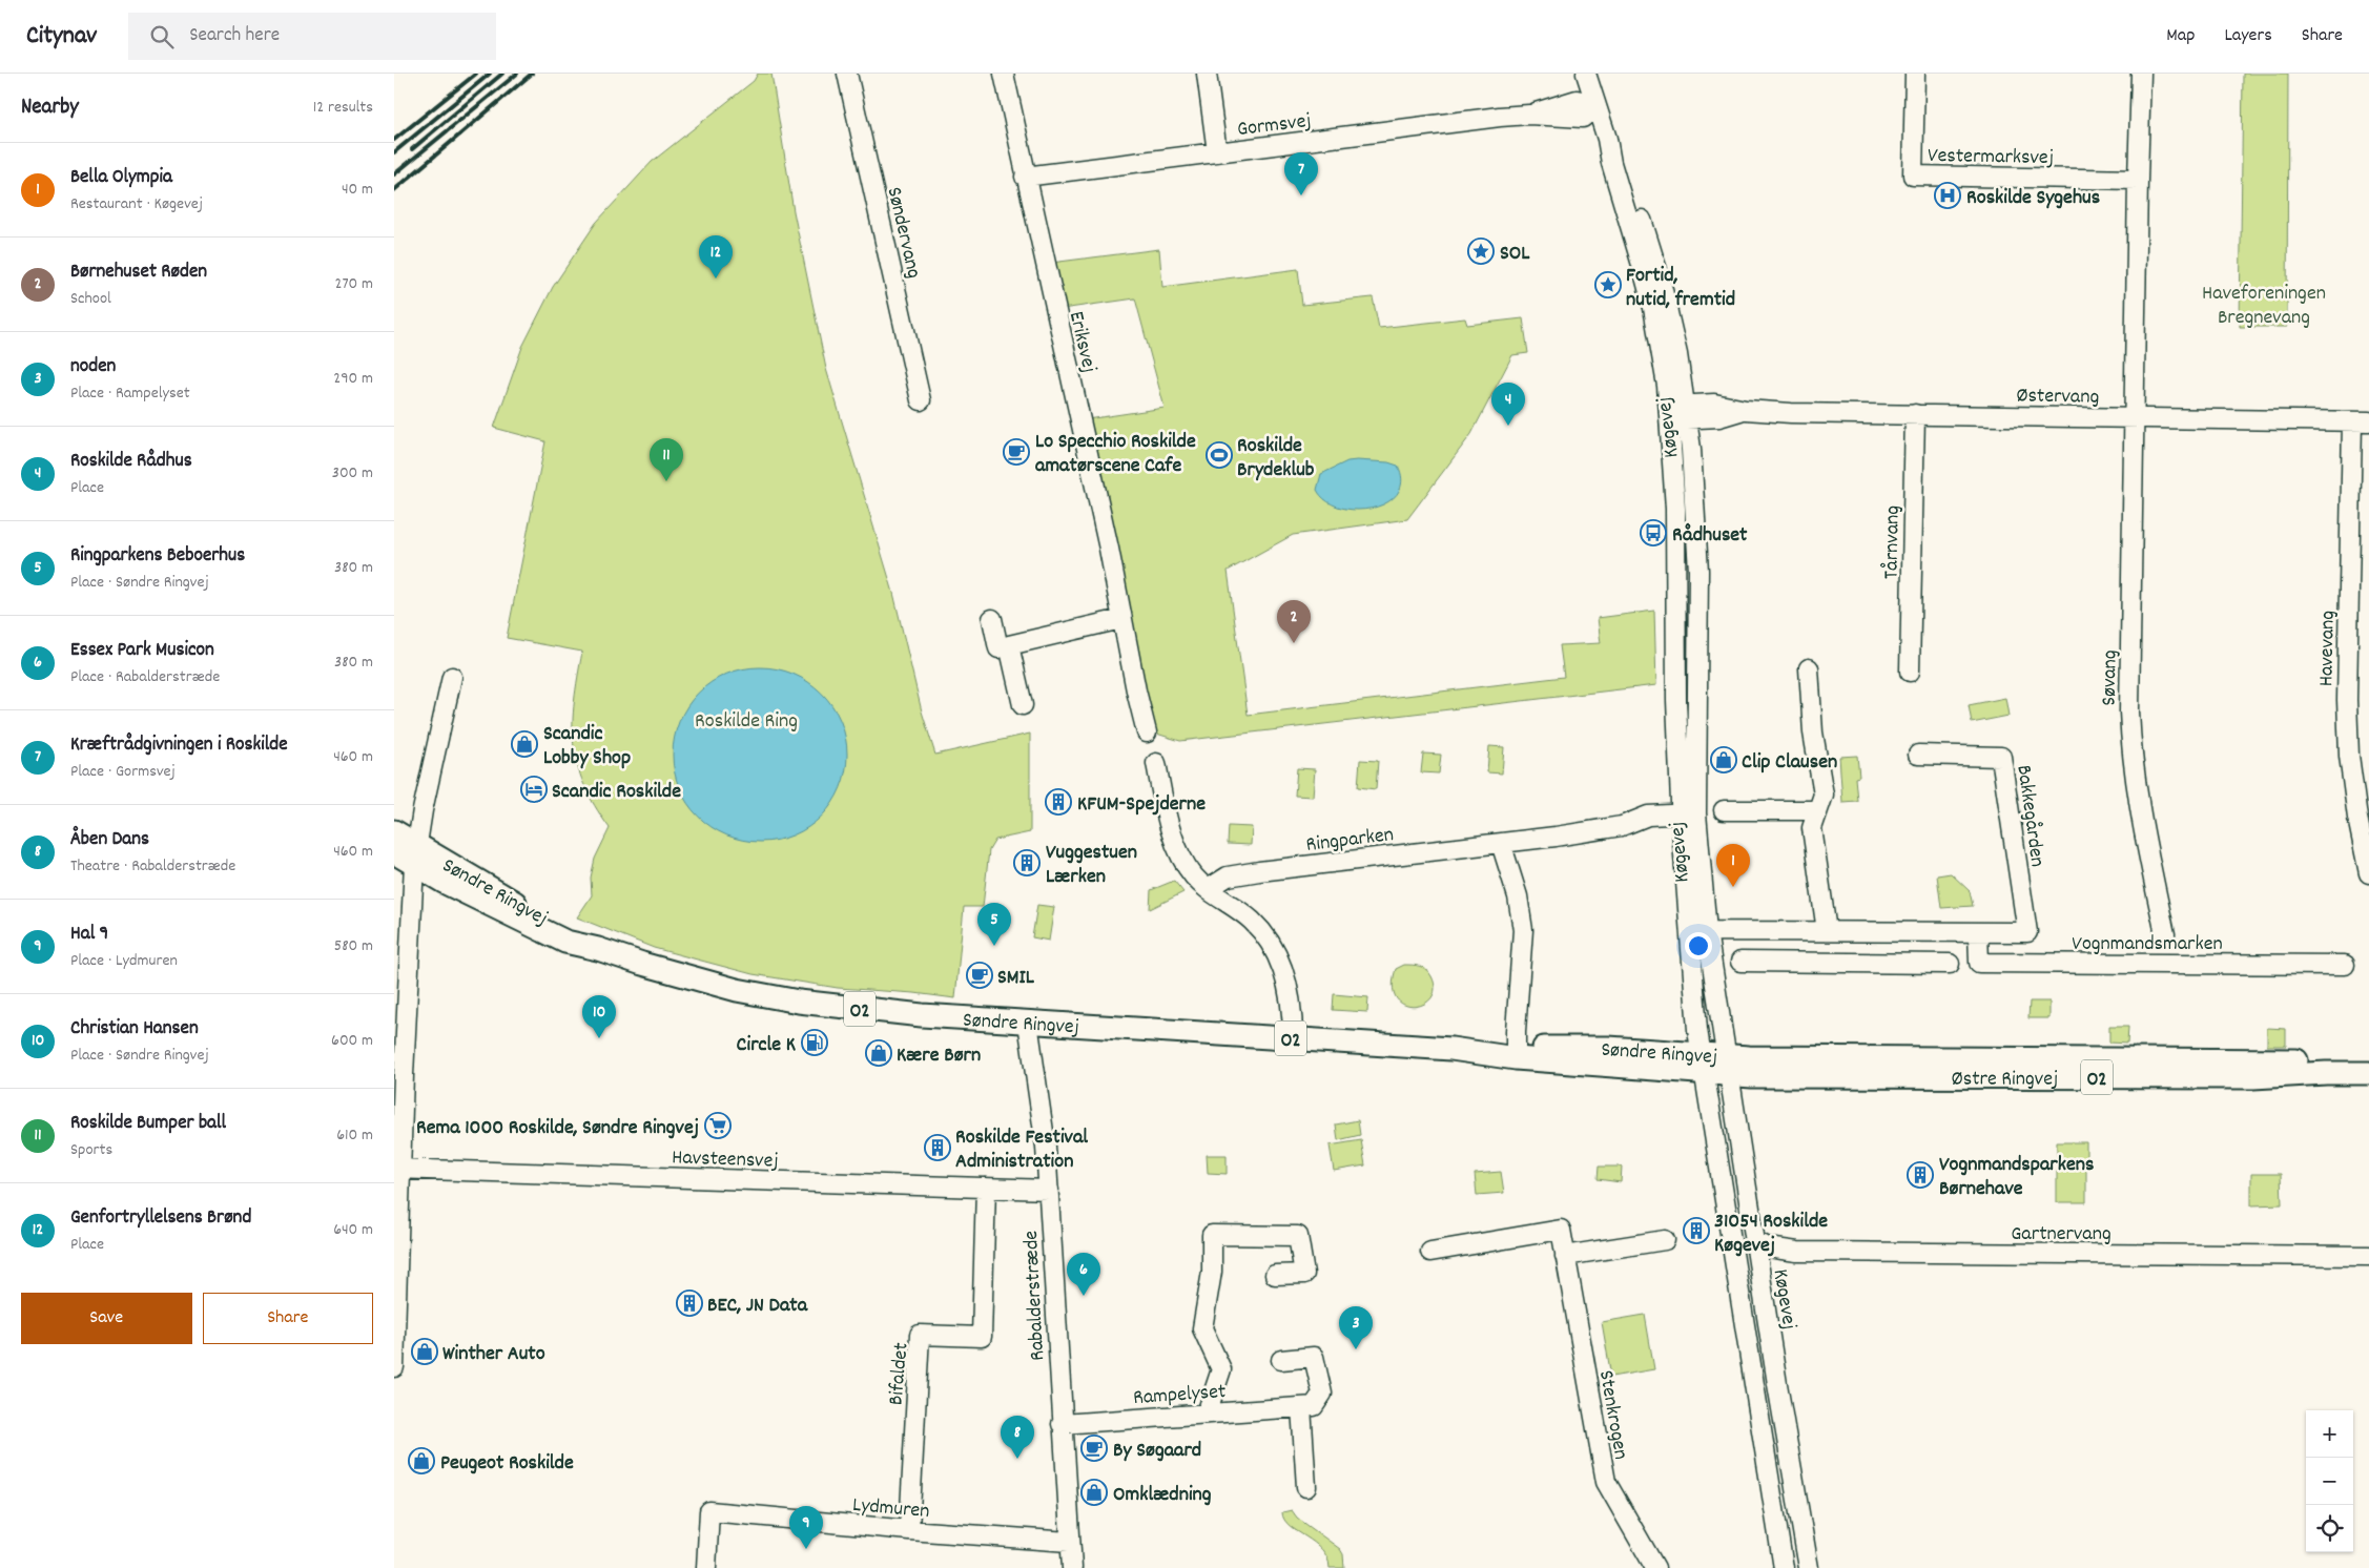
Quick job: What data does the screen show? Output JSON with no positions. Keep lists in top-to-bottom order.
{
  "streets": {
    "main road": ["Søndre Ringvej", "O2", "Østre Ringvej"],
    "street": [
      "Gormsvej",
      "Vestermarksvej",
      "Søndervang",
      "Eriksvej",
      "Østervang",
      "Køgevej",
      "Tårnvang",
      "Havevang",
      "Søvang",
      "Bakkegården",
      "Ringparken",
      "Vognmandsmarken",
      "Havsteensvej",
      "Gartnervang",
      "Rabalderstræde",
      "Bifaldet",
      "Rampelyset",
      "Stenkrogen",
      "Lydmuren"
    ]
  },
  "crossings": [
    ["Gormsvej", "Eriksvej"],
    ["Gormsvej", "Køgevej"],
    ["Østervang", "Køgevej"],
    ["Østervang", "Tårnvang"],
    ["Østervang", "Havevang"],
    ["Østervang", "Søvang"],
    ["Køgevej", "Ringparken"],
    ["Køgevej", "Søndre Ringvej"],
    ["Køgevej", "Østre Ringvej"],
    ["Køgevej", "Gartnervang"],
    ["Bakkegården", "Vognmandsmarken"],
    ["Søndre Ringvej", "Østre Ringvej"],
    ["Søndre Ringvej", "Rabalderstræde"],
    ["Havsteensvej", "Rabalderstræde"],
    ["Havsteensvej", "Bifaldet"],
    ["Rabalderstræde", "Rampelyset"],
    ["Rabalderstræde", "Lydmuren"],
    ["Bifaldet", "Lydmuren"]
  ],
  "parks": ["Haveforeningen Bregnevang", "Roskilde Ring"],
  "places": {
    "hospital": ["Roskilde Sygehus"],
    "place": ["SOL", "Fortid, nutid, fremtid"],
    "cafe": ["Lo Specchio Roskilde amatørscene Cafe", "SMIL", "By Søgaard"],
    "sports": ["Roskilde Brydeklub"],
    "bus stop": ["Rådhuset"],
    "shop": [
      "Scandic Lobby Shop",
      "Clip Clausen",
      "Kære Børn",
      "Winther Auto",
      "Peugeot Roskilde",
      "Omklædning"
    ],
    "hotel": ["Scandic Roskilde"],
    "building": [
      "KFUM-Spejderne",
      "Vuggestuen Lærken",
      "Roskilde Festival Administration",
      "Vognmandsparkens Børnehave",
      "31054 Roskilde Køgevej",
      "BEC, JN Data"
    ],
    "fuel station": ["Circle K"],
    "supermarket": ["Rema 1000 Roskilde, Søndre Ringvej"]
  },
  "page": {
    "header": "Citynav",
    "search": "Search here",
    "nav": ["Map", "Layers", "Share"],
    "heading": ["Nearby", "12 results"],
    "list": [
      {
        "mark": "1",
        "name": "Bella Olympia",
        "note": "Restaurant · Køgevej",
        "value": "40 m"
      },
      {
        "mark": "2",
        "name": "Børnehuset Røden",
        "note": "School",
        "value": "270 m"
      },
      {
        "mark": "3",
        "name": "noden",
        "note": "Place · Rampelyset",
        "value": "290 m"
      },
      {
        "mark": "4",
        "name": "Roskilde Rådhus",
        "note": "Place",
        "value": "300 m"
      },
      {
        "mark": "5",
        "name": "Ringparkens Beboerhus",
        "note": "Place · Søndre Ringvej",
        "value": "380 m"
      },
      {
        "mark": "6",
        "name": "Essex Park Musicon",
        "note": "Place · Rabalderstræde",
        "value": "380 m"
      },
      {
        "mark": "7",
        "name": "Kræftrådgivningen i Roskilde",
        "note": "Place · Gormsvej",
        "value": "460 m"
      },
      {
        "mark": "8",
        "name": "Åben Dans",
        "note": "Theatre · Rabalderstræde",
        "value": "460 m"
      },
      {
        "mark": "9",
        "name": "Hal 9",
        "note": "Place · Lydmuren",
        "value": "580 m"
      },
      {
        "mark": "10",
        "name": "Christian Hansen",
        "note": "Place · Søndre Ringvej",
        "value": "600 m"
      },
      {
        "mark": "11",
        "name": "Roskilde Bumper ball",
        "note": "Sports",
        "value": "610 m"
      },
      {
        "mark": "12",
        "name": "Genfortryllelsens Brønd",
        "note": "Place",
        "value": "640 m"
      }
    ],
    "pins": [
      "7",
      "12",
      "4",
      "11",
      "2",
      "1",
      "5",
      "10",
      "6",
      "3",
      "8",
      "9"
    ],
    "buttons": ["Save", "Share"],
    "map_buttons": ["+", "−"]
  }
}
